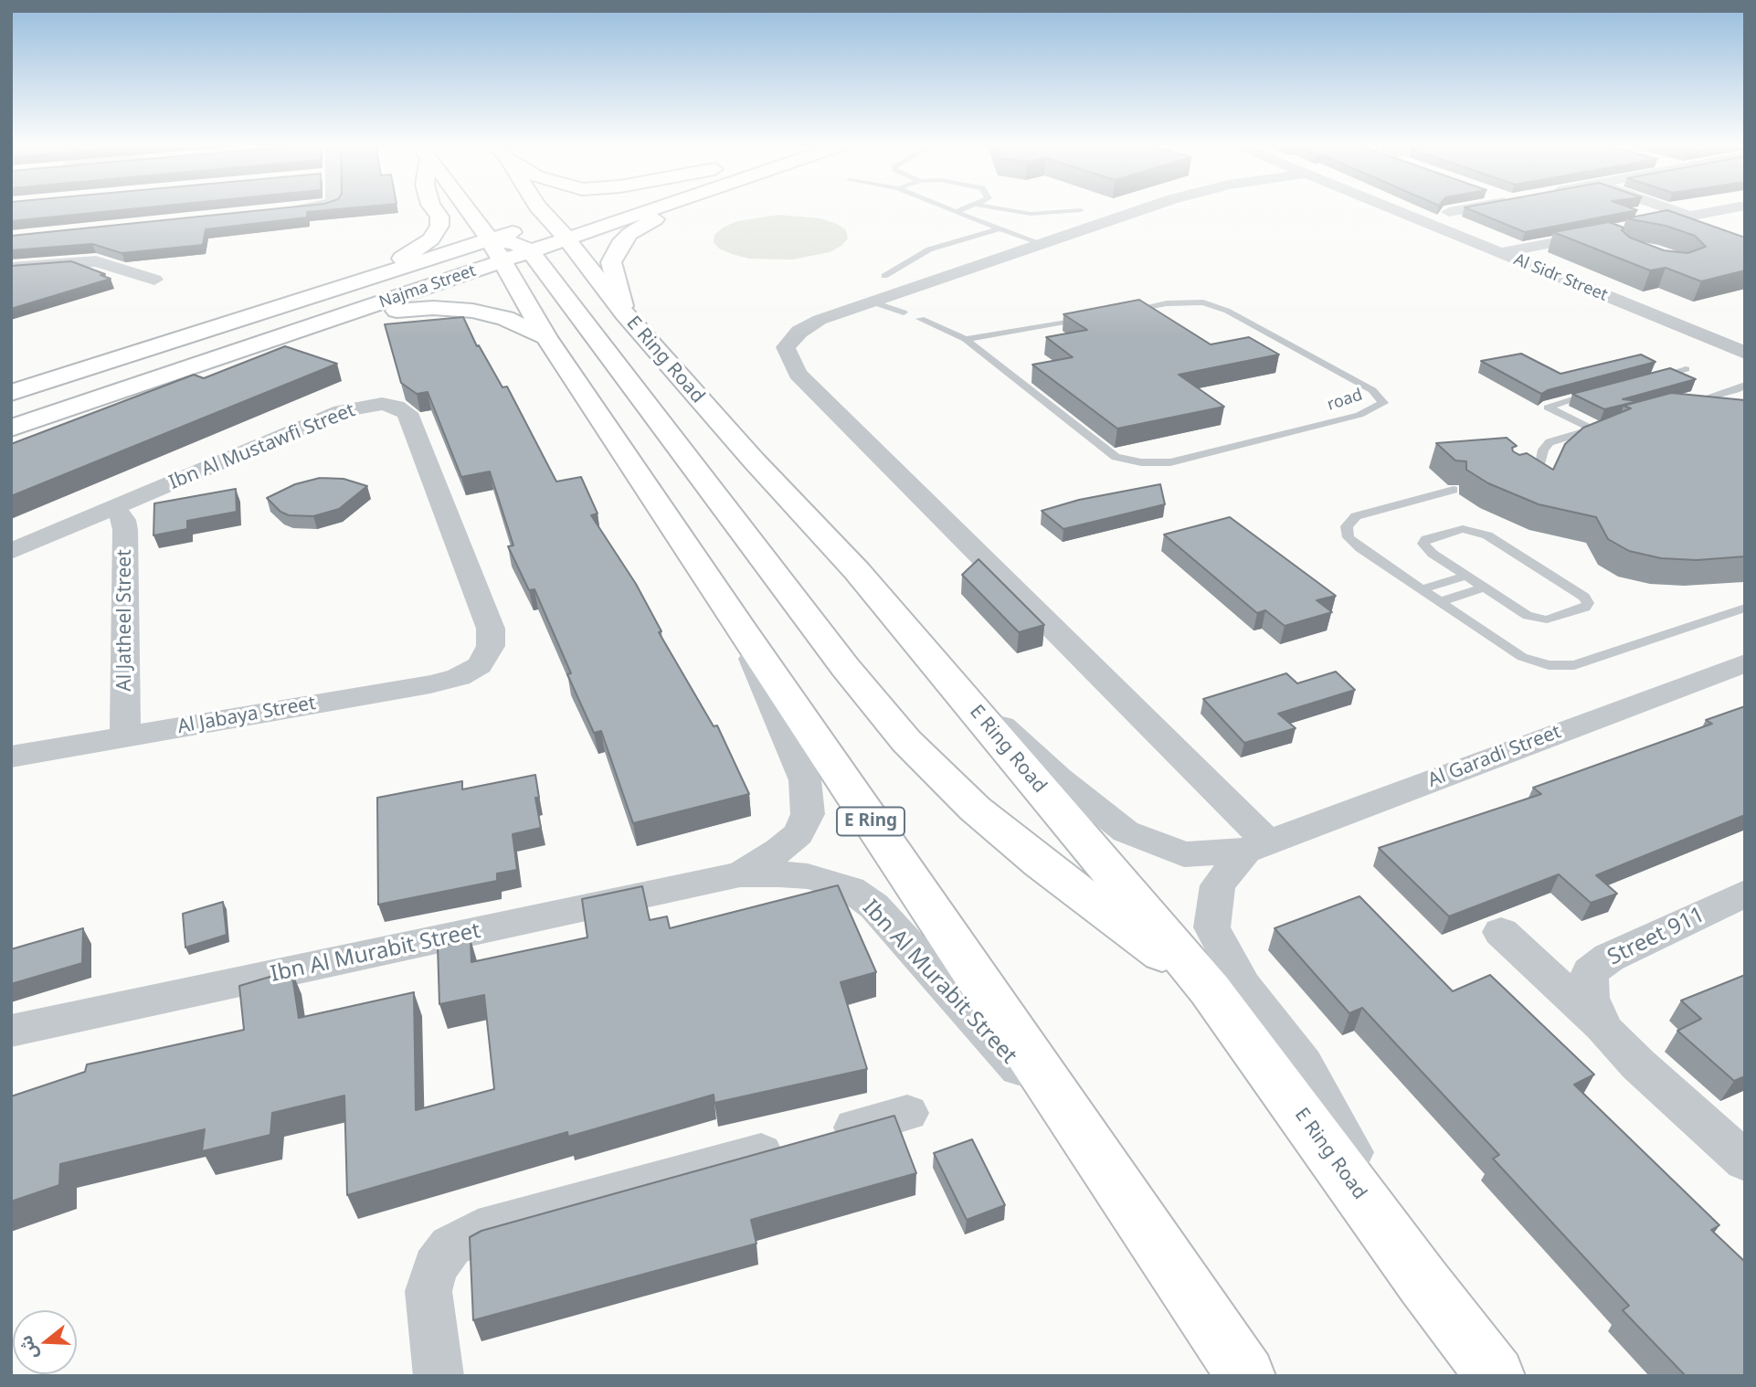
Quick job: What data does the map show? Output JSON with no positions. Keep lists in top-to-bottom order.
{
  "streets": {
    "main road": ["Najma Street", "E Ring Road", "E Ring"],
    "street": [
      "Al Sidr Street",
      "Ibn Al Mustawfi Street",
      "Al Jatheel Street",
      "Al Jabaya Street",
      "Al Garadi Street",
      "Street 911",
      "Ibn Al Murabit Street"
    ],
    "lane": ["road"]
  },
  "crossings": [
    ["Najma Street", "E Ring Road"],
    ["E Ring Road", "Al Garadi Street"],
    ["E Ring Road", "Ibn Al Murabit Street"],
    ["Ibn Al Mustawfi Street", "Al Jatheel Street"],
    ["Ibn Al Mustawfi Street", "Al Jabaya Street"],
    ["Al Jatheel Street", "Al Jabaya Street"]
  ],
  "north": "left"
}
